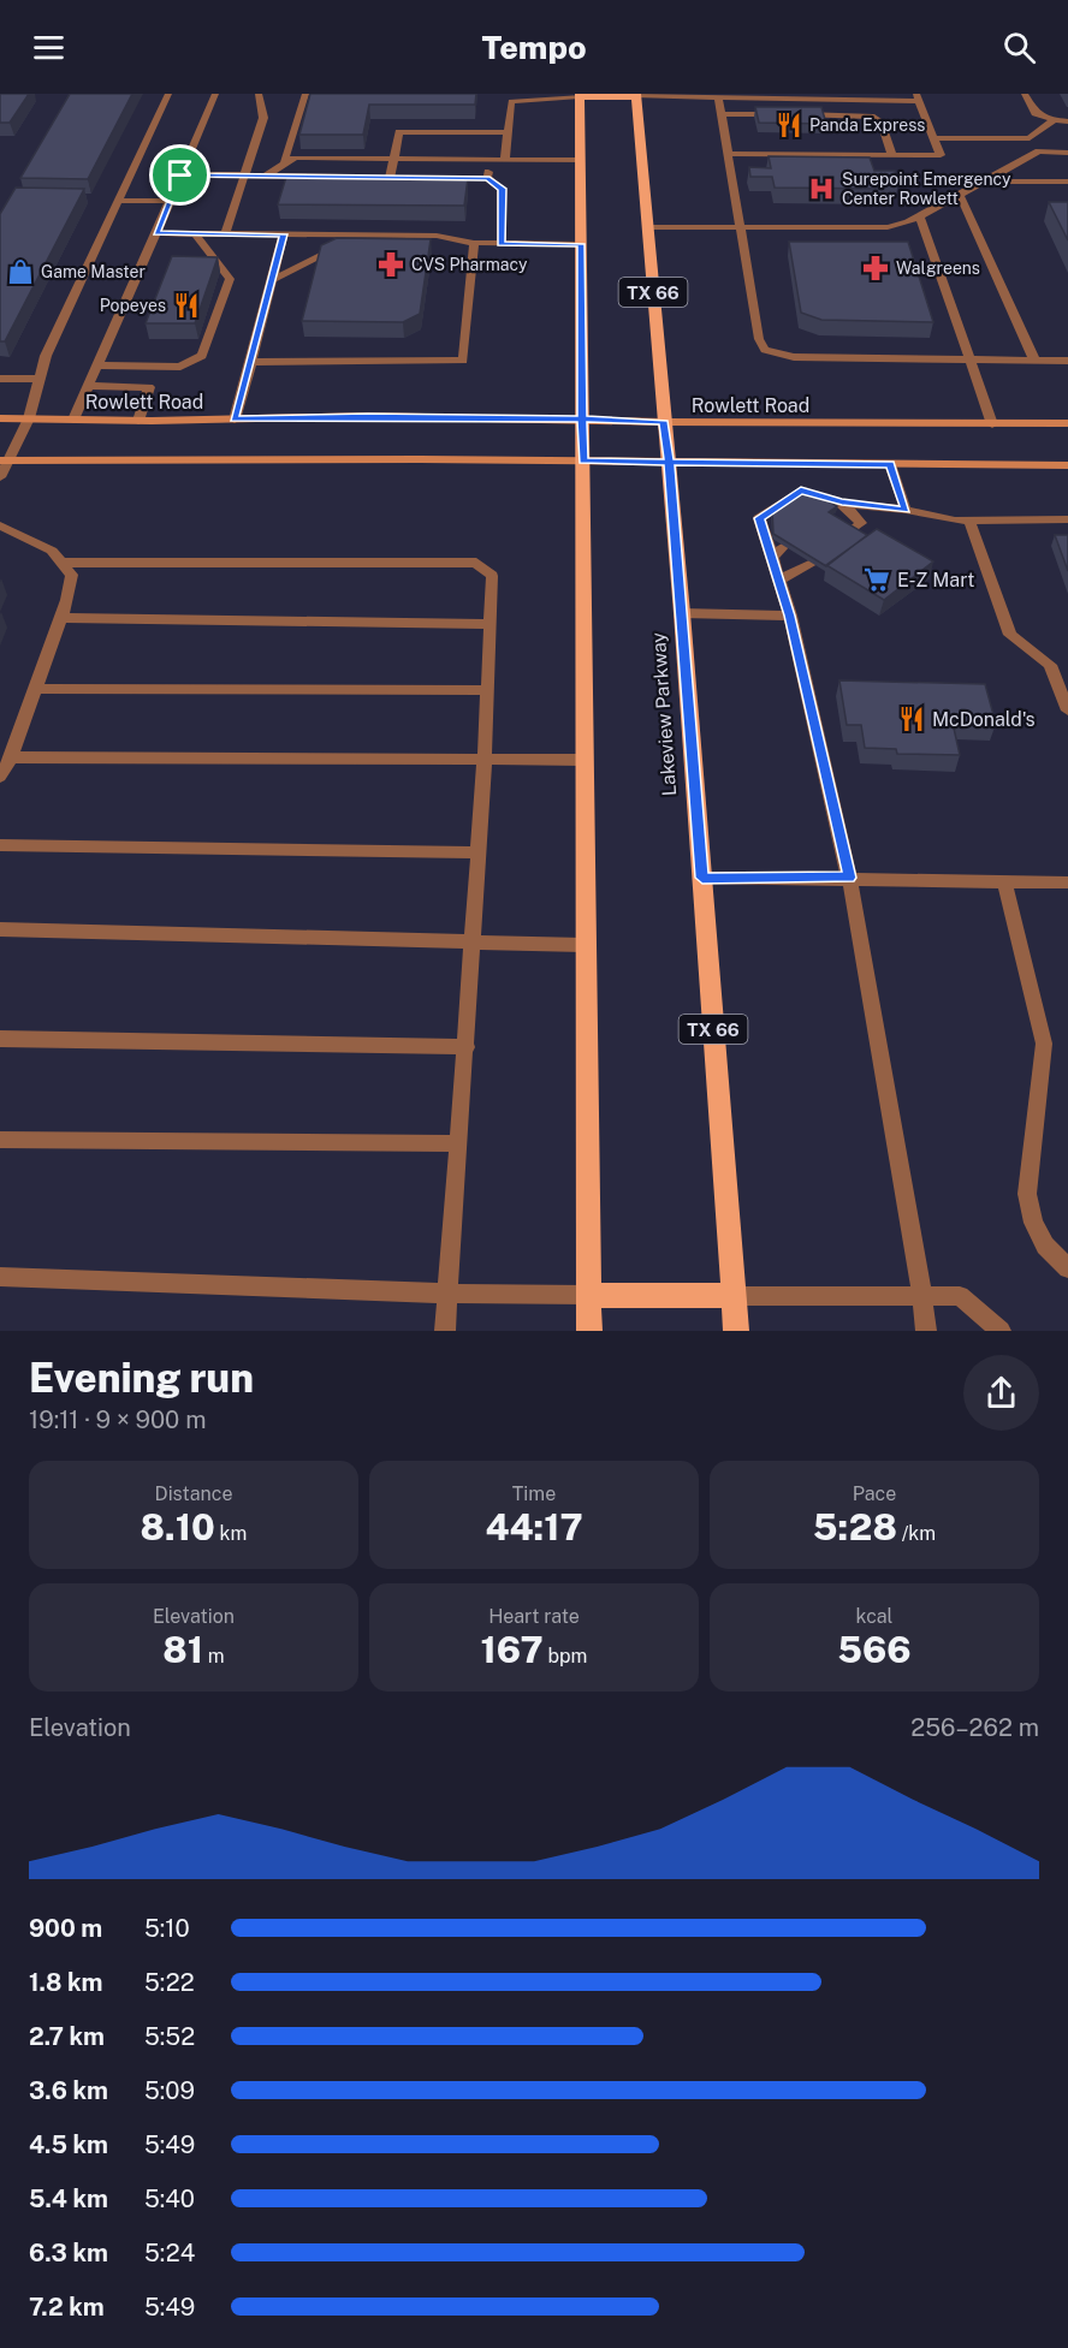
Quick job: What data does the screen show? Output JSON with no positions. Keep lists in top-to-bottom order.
{
  "streets": {
    "main road": ["TX 66", "Rowlett Road", "Lakeview Parkway"]
  },
  "crossings": [
    ["Rowlett Road", "Lakeview Parkway"]
  ],
  "places": {
    "restaurant": ["Panda Express", "Popeyes", "McDonald's"],
    "hospital": ["Surepoint Emergency Center Rowlett"],
    "pharmacy": ["CVS Pharmacy", "Walgreens"],
    "shop": ["Game Master"],
    "supermarket": ["E-Z Mart"]
  },
  "page": {
    "header": "Tempo",
    "heading": ["Evening run", "19:11 · 9 × 900 m"],
    "stats": [
      ["Distance", "8.10 km"],
      ["Time", "44:17"],
      ["Pace", "5:28 /km"],
      ["Elevation", "81 m"],
      ["Heart rate", "167 bpm"],
      ["kcal", "566"]
    ],
    "chart": ["Elevation", "256–262 m"],
    "list": [
      {
        "name": "900 m",
        "note": "5:10"
      },
      {
        "name": "1.8 km",
        "note": "5:22"
      },
      {
        "name": "2.7 km",
        "note": "5:52"
      },
      {
        "name": "3.6 km",
        "note": "5:09"
      },
      {
        "name": "4.5 km",
        "note": "5:49"
      },
      {
        "name": "5.4 km",
        "note": "5:40"
      },
      {
        "name": "6.3 km",
        "note": "5:24"
      },
      {
        "name": "7.2 km",
        "note": "5:49"
      }
    ]
  }
}
